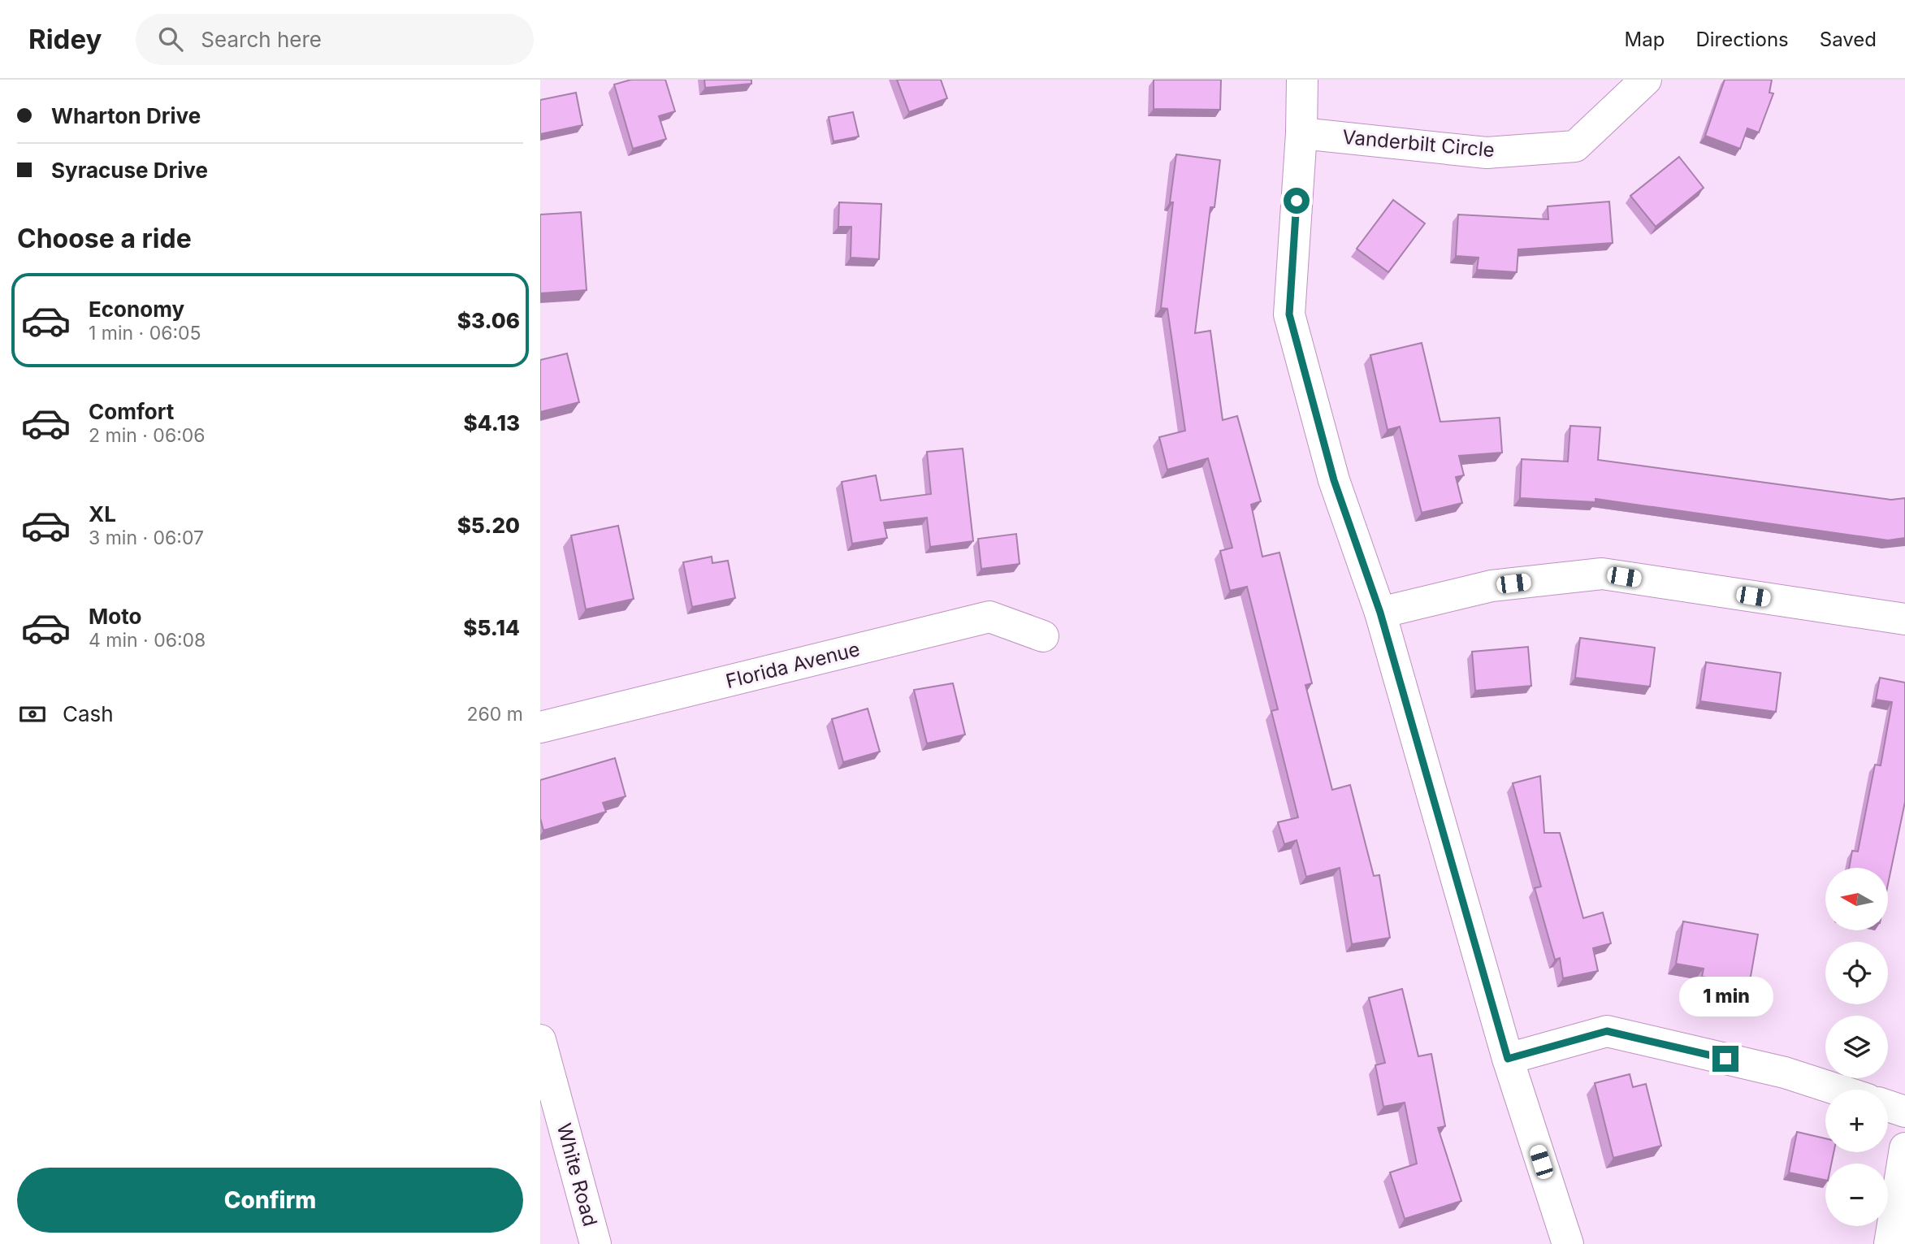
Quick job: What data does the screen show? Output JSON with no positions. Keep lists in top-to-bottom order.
{
  "streets": {
    "street": ["Vanderbilt Circle", "Florida Avenue", "White Road"]
  },
  "north": "left",
  "page": {
    "header": "Ridey",
    "search": "Search here",
    "nav": ["Map", "Directions", "Saved"],
    "banner": ["Wharton Drive", "Syracuse Drive"],
    "heading": "Choose a ride",
    "list": [
      {
        "name": "Economy",
        "note": "1 min · 06:05",
        "value": "$3.06"
      },
      {
        "name": "Comfort",
        "note": "2 min · 06:06",
        "value": "$4.13"
      },
      {
        "name": "XL",
        "note": "3 min · 06:07",
        "value": "$5.20"
      },
      {
        "name": "Moto",
        "note": "4 min · 06:08",
        "value": "$5.14"
      }
    ],
    "pay": ["Cash", "260 m"],
    "map_buttons": ["+", "−"],
    "bubble": "1 min",
    "buttons": "Confirm"
  }
}
